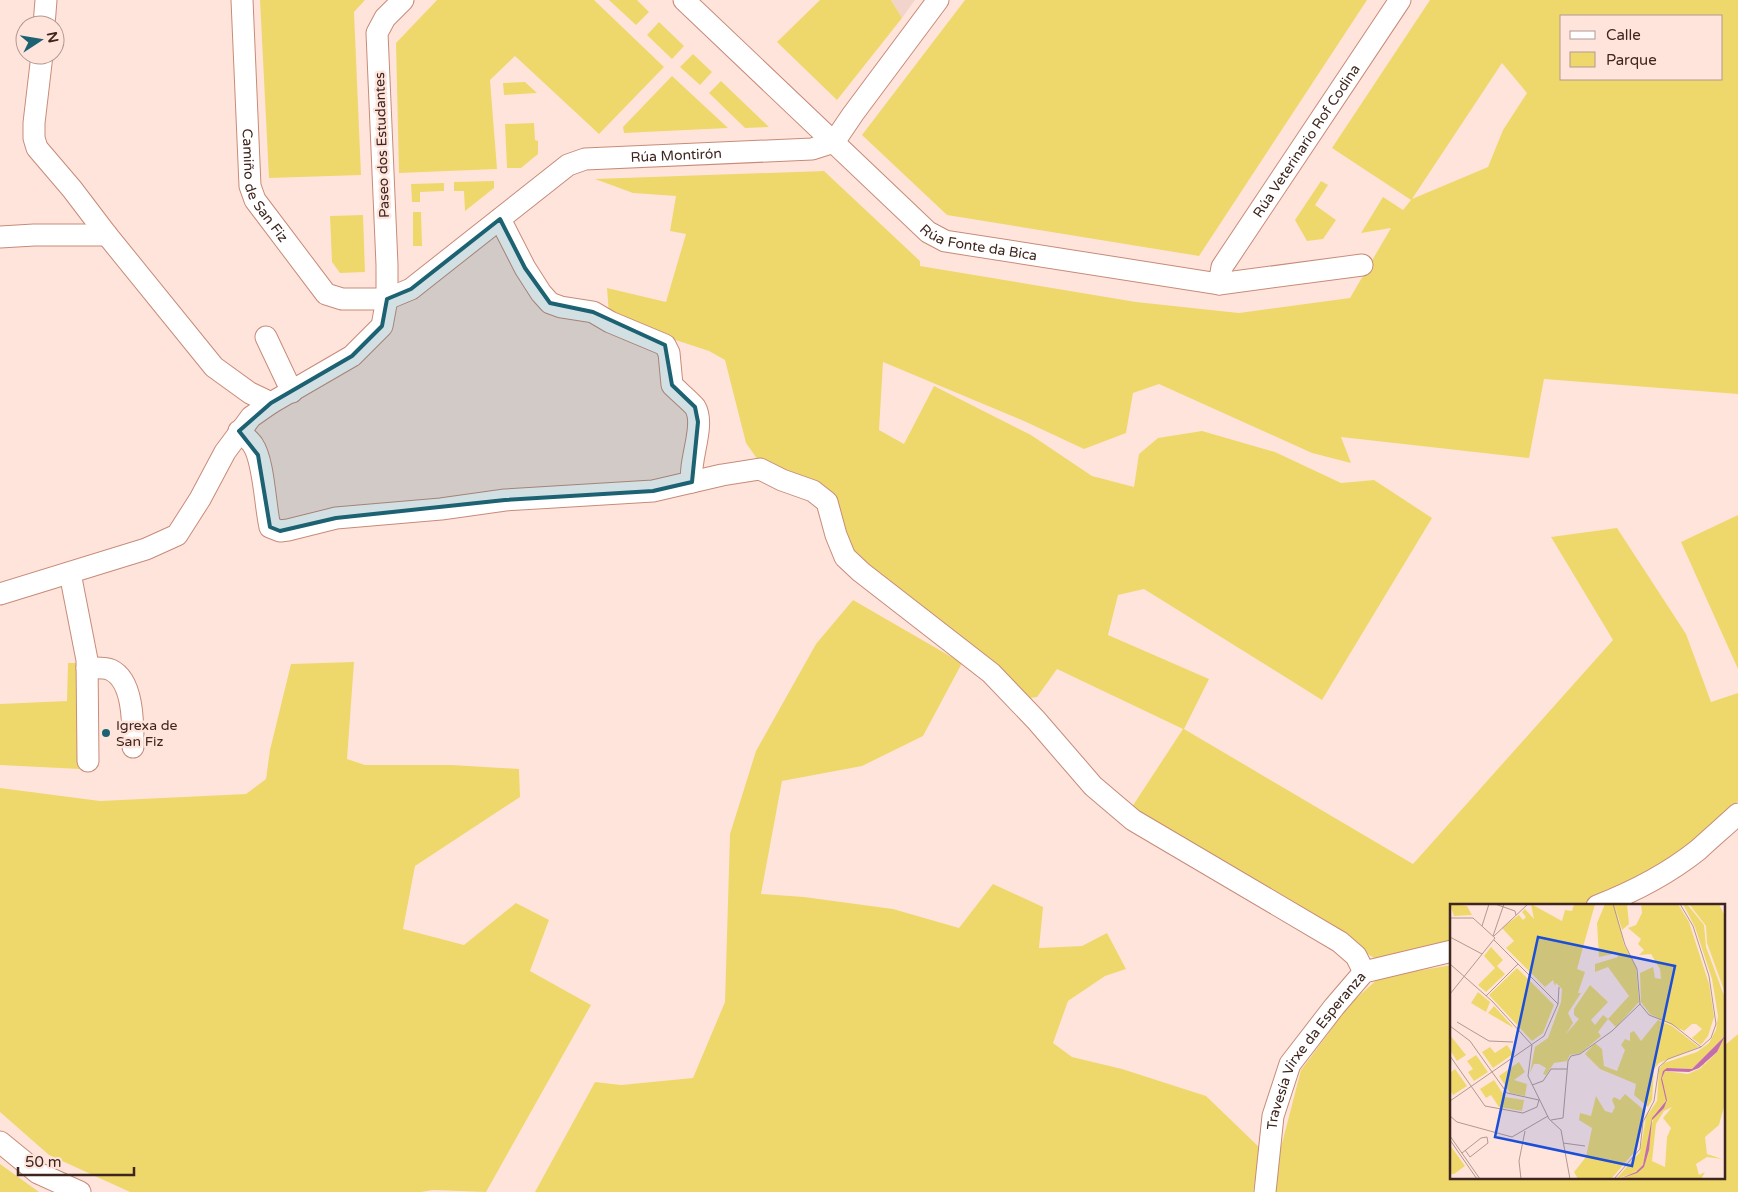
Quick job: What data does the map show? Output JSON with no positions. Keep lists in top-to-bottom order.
{
  "streets": {
    "street": [
      "Rúa Veterinario Rof Codina",
      "Paseo dos Estudantes",
      "Rúa Montirón",
      "Camiño de San Fiz",
      "Rúa Fonte da Bica",
      "Travesía Virxe da Esperanza"
    ]
  },
  "crossings": [
    ["Rúa Veterinario Rof Codina", "Rúa Fonte da Bica"],
    ["Paseo dos Estudantes", "Rúa Montirón"],
    ["Paseo dos Estudantes", "Camiño de San Fiz"],
    ["Rúa Montirón", "Camiño de San Fiz"],
    ["Rúa Montirón", "Rúa Fonte da Bica"]
  ],
  "places": ["Igrexa de San Fiz"],
  "legend": ["Calle", "Parque"],
  "scale_bar": "50 m",
  "north": "right"
}
